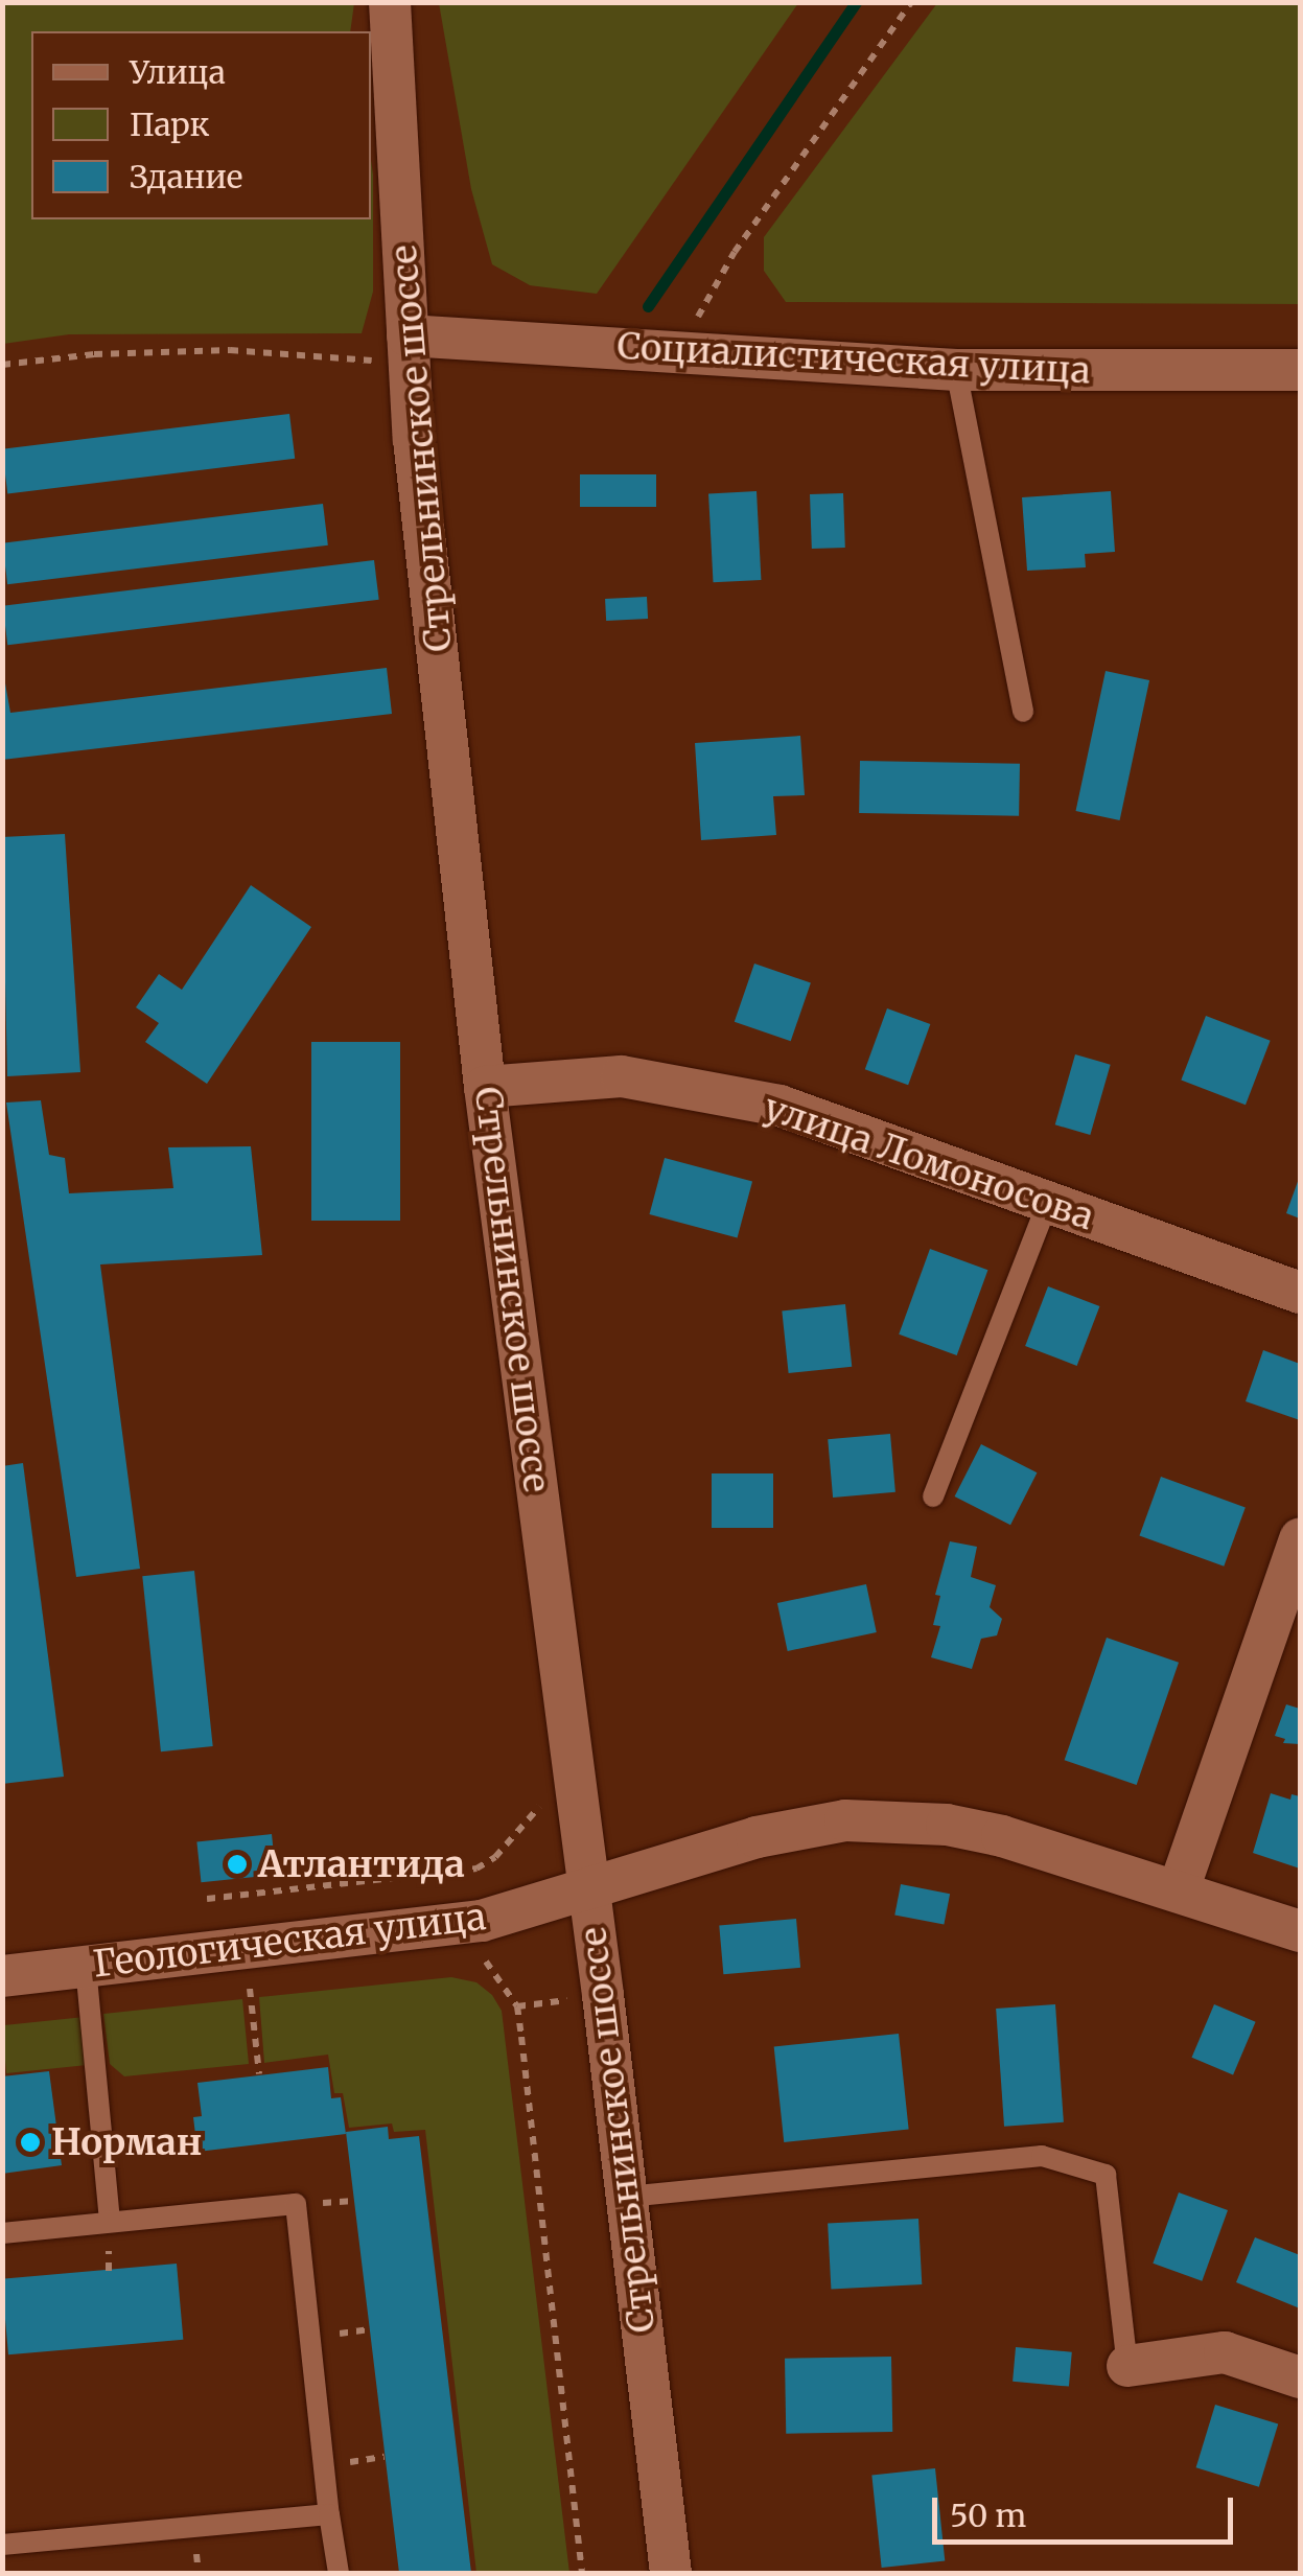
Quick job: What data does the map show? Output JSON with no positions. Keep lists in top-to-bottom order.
{
  "streets": {
    "street": [
      "Социалистическая улица",
      "Стрельнинское шоссе",
      "улица Ломоносова",
      "Геологическая улица"
    ]
  },
  "crossings": [
    ["Социалистическая улица", "Стрельнинское шоссе"],
    ["Стрельнинское шоссе", "улица Ломоносова"],
    ["Стрельнинское шоссе", "Геологическая улица"]
  ],
  "places": ["Атлантида", "Норман"],
  "legend": ["Улица", "Парк", "Здание"],
  "scale_bar": "50 m"
}
